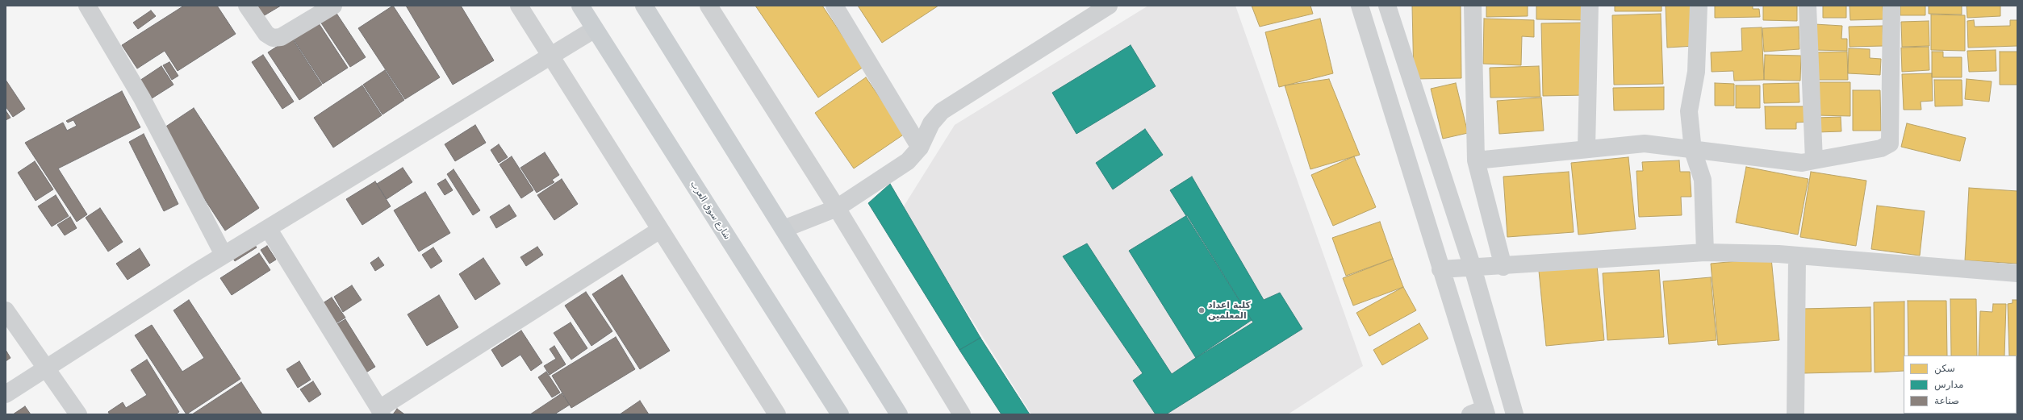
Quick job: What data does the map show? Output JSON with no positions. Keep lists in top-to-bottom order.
{
  "streets": {
    "main road": ["شارع سوق العرب"]
  },
  "places": ["كلية اعداد المعلمين"],
  "legend": ["سكن", "مدارس", "صناعة"]
}
